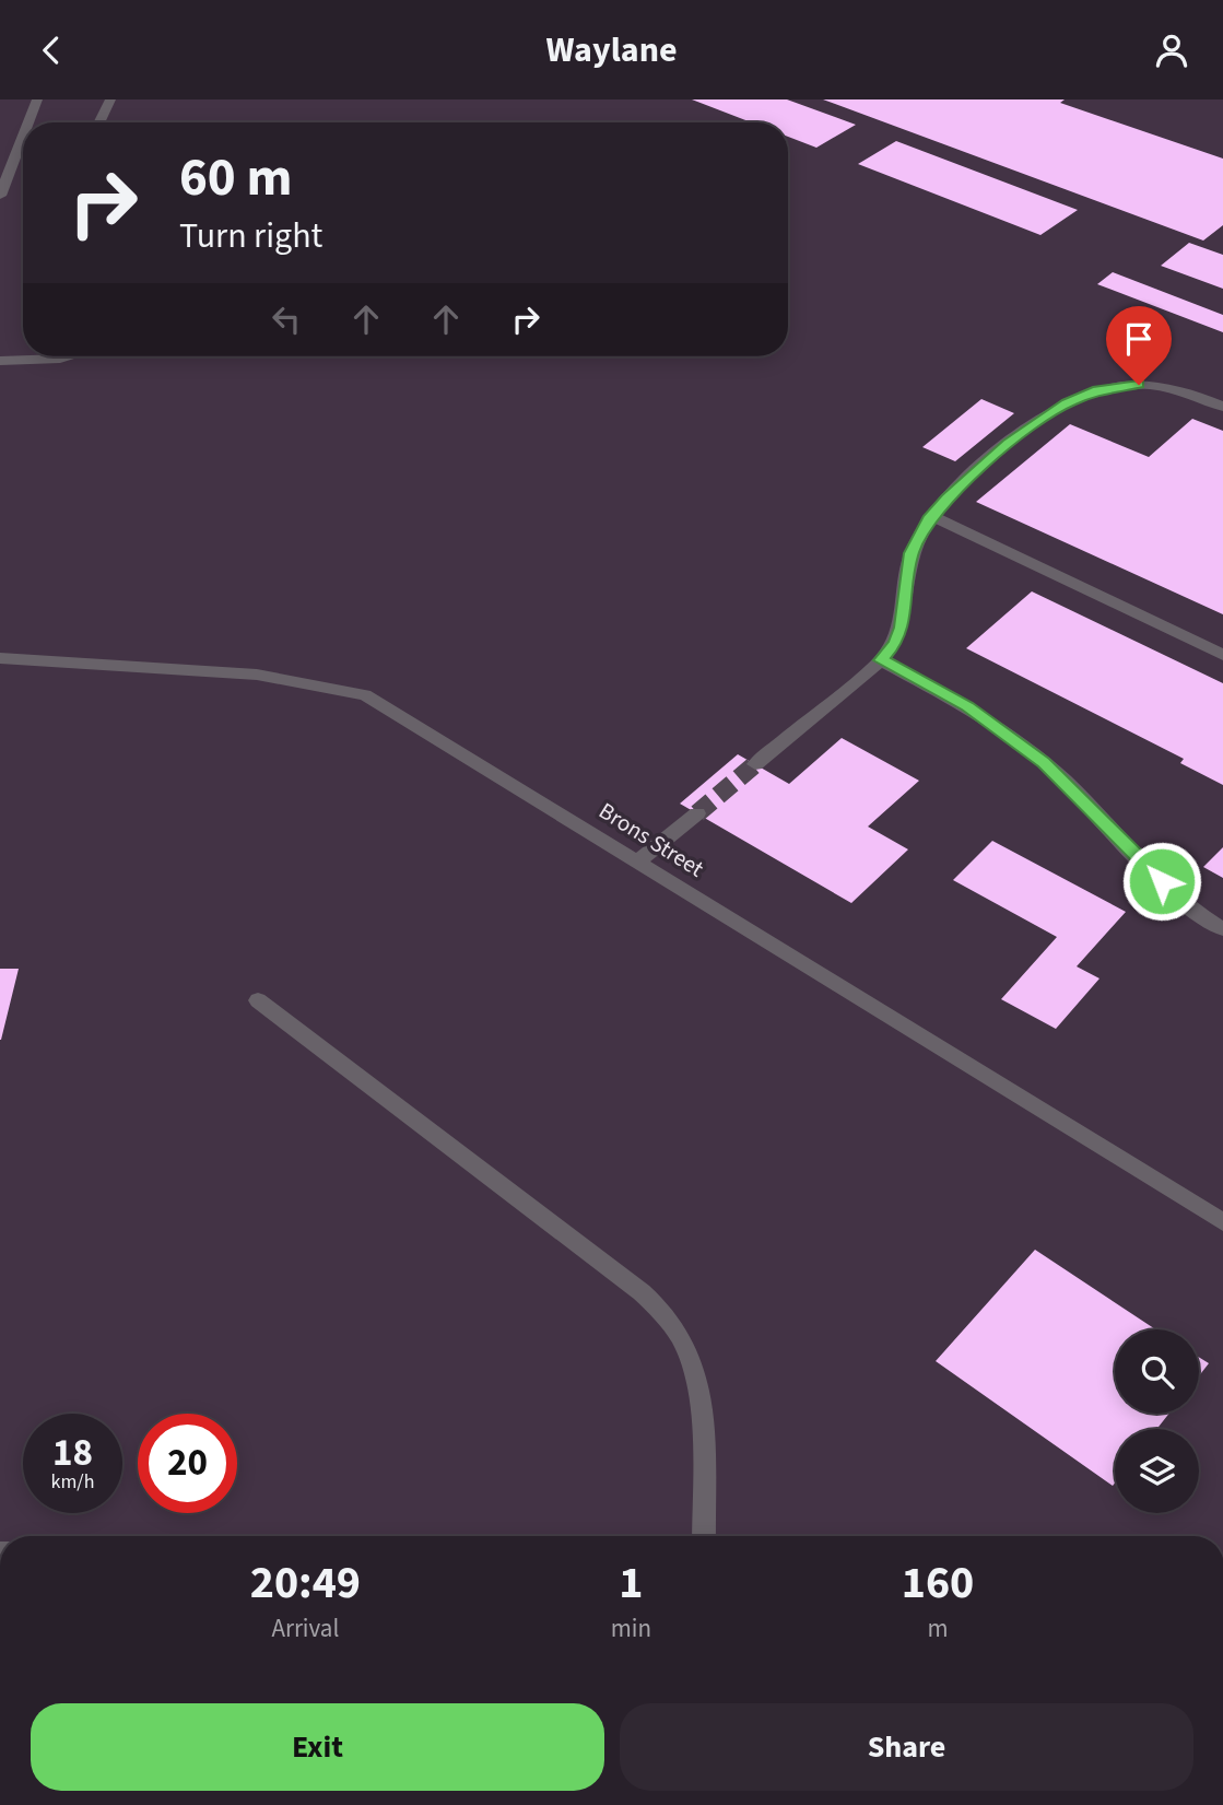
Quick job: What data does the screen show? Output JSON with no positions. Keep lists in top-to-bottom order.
{
  "streets": {
    "street": ["Brons Street"]
  },
  "page": {
    "header": "Waylane",
    "turn": ["60 m", "Turn right"],
    "speed": "18 km/h",
    "limit": "20",
    "eta": [
      "20:49",
      "Arrival",
      "1",
      "min",
      "160",
      "m"
    ],
    "buttons": ["Exit", "Share"]
  }
}
